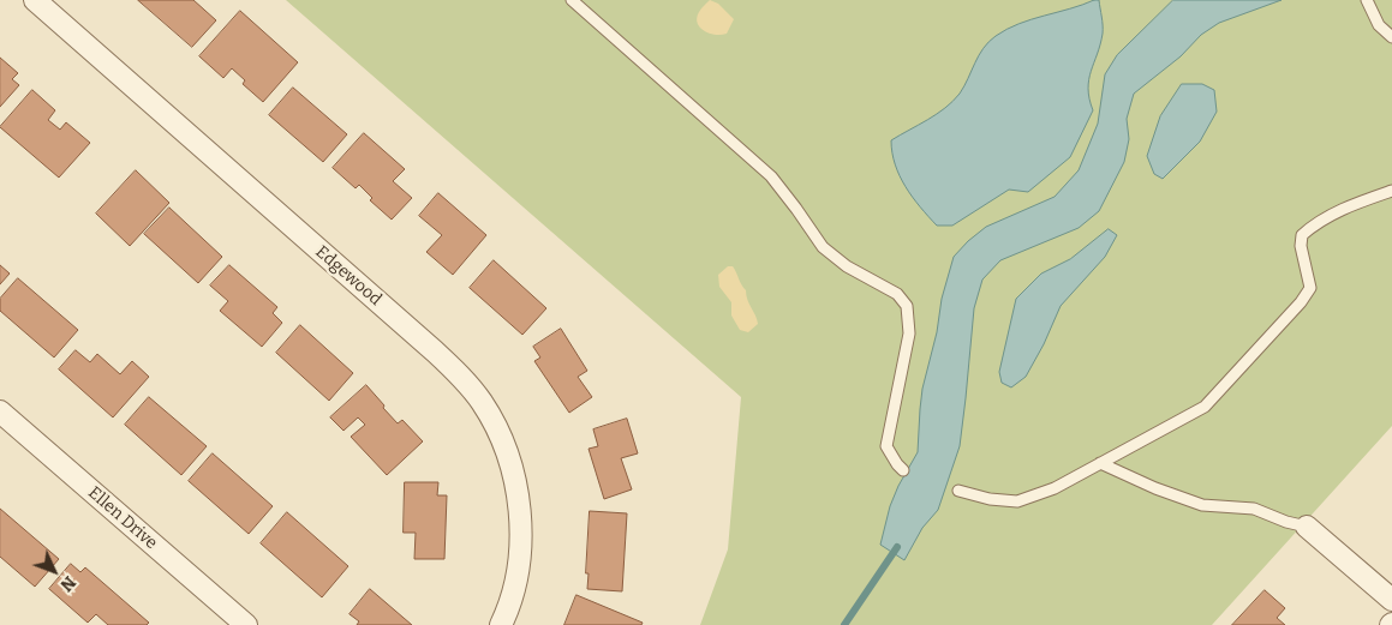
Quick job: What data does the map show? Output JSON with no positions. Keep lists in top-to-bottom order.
{
  "streets": {
    "street": ["Edgewood", "Ellen Drive"]
  },
  "north": "bottom right"
}
